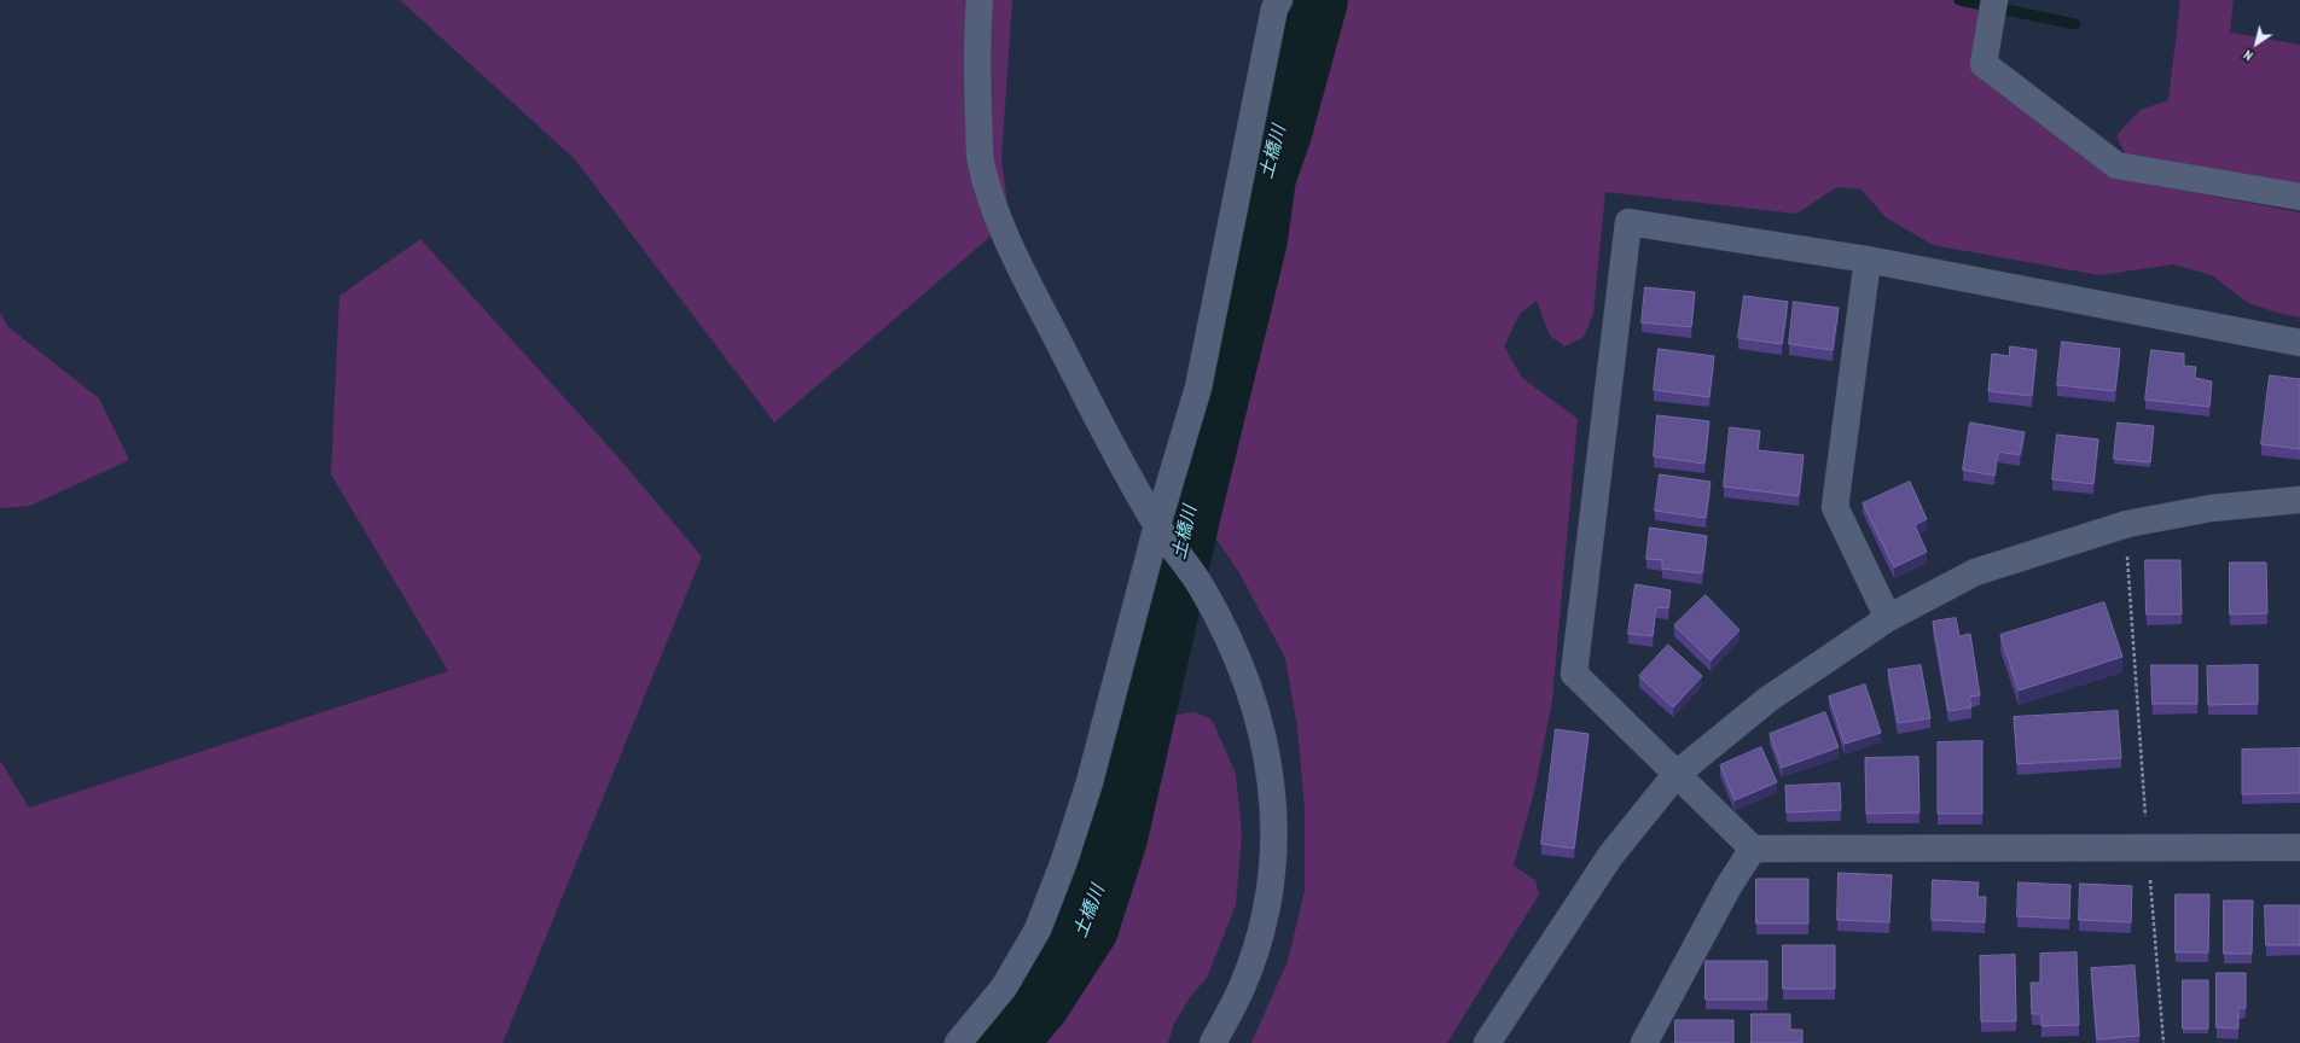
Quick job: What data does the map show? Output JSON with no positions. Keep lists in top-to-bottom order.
{
  "water": ["土橋川"],
  "north": "bottom left"
}
